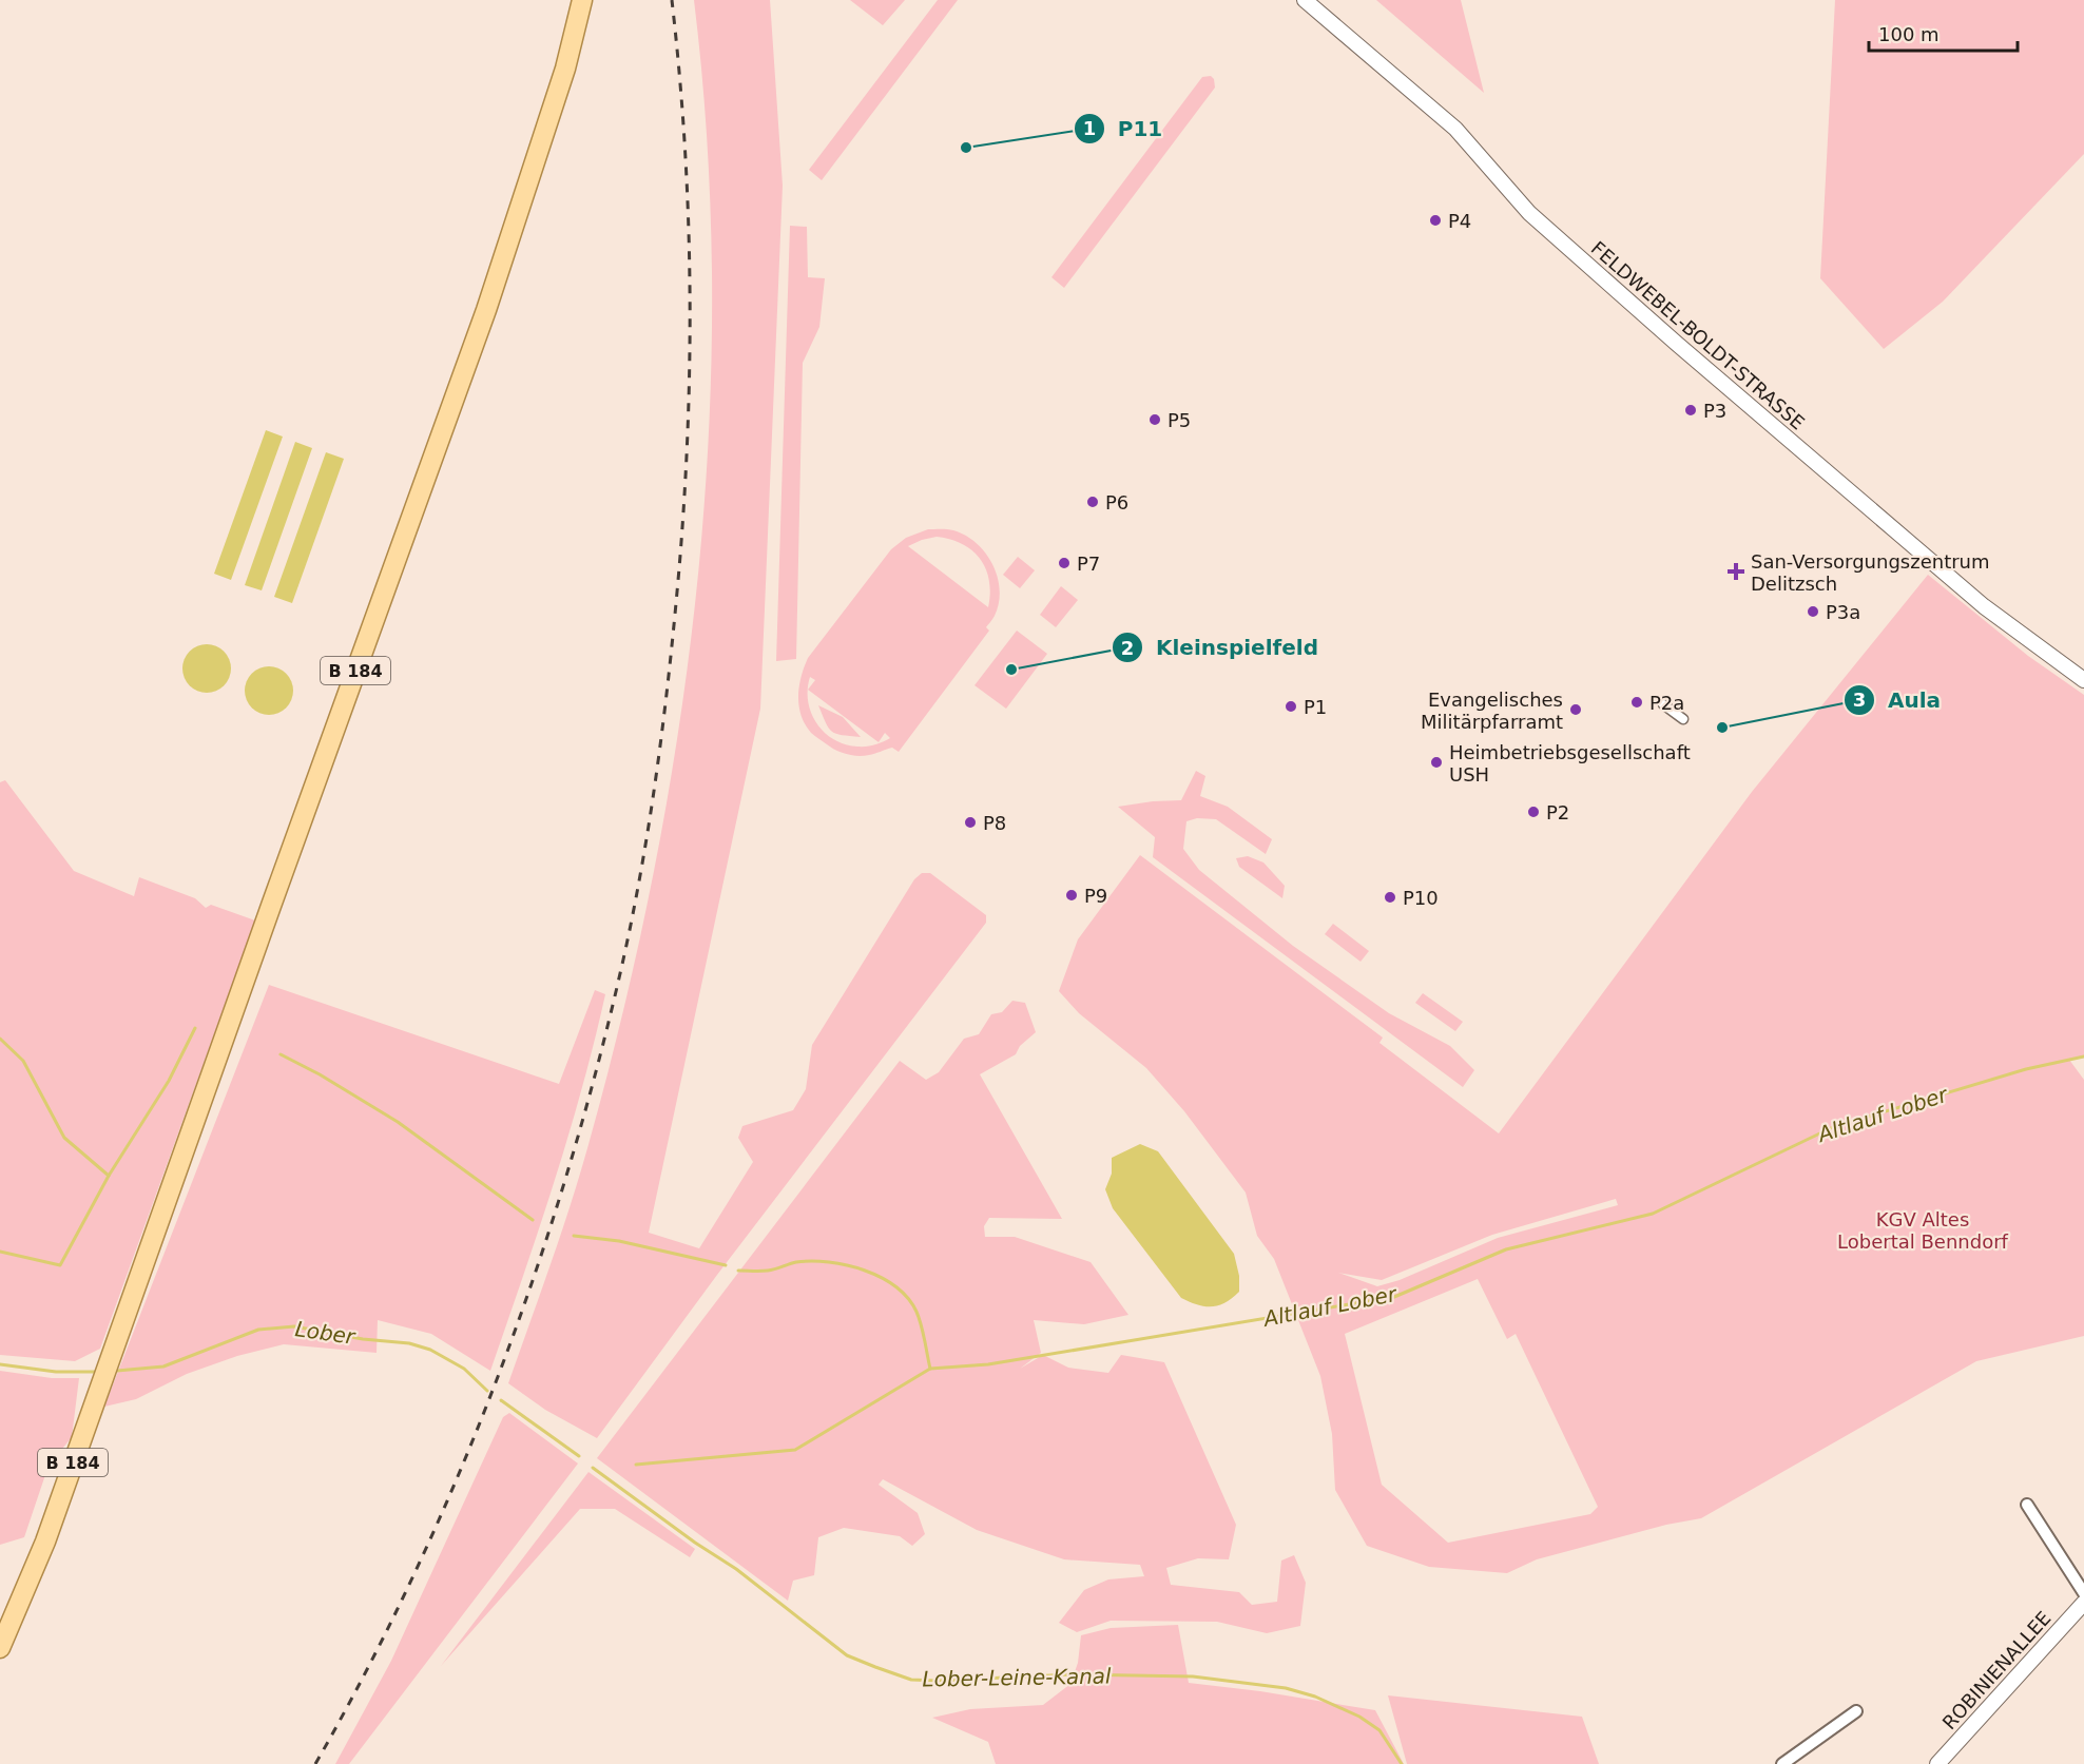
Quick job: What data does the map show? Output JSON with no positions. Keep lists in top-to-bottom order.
{
  "streets": {
    "main road": ["B 184"],
    "street": ["FELDWEBEL-BOLDT-STRASSE", "ROBINIENALLEE"]
  },
  "water": ["Altlauf Lober", "Lober", "Lober-Leine-Kanal"],
  "parks": ["KGV Altes Lobertal Benndorf"],
  "places": {
    "other": [
      "P11",
      "P4",
      "P3",
      "P5",
      "P6",
      "P7",
      "P3a",
      "Kleinspielfeld",
      "P2a",
      "P1",
      "Evangelisches Militärpfarramt",
      "Aula",
      "Heimbetriebsgesellschaft USH",
      "P2",
      "P8",
      "P9",
      "P10"
    ],
    "health": ["San-Versorgungszentrum Delitzsch"]
  },
  "scale_bar": "100 m"
}
